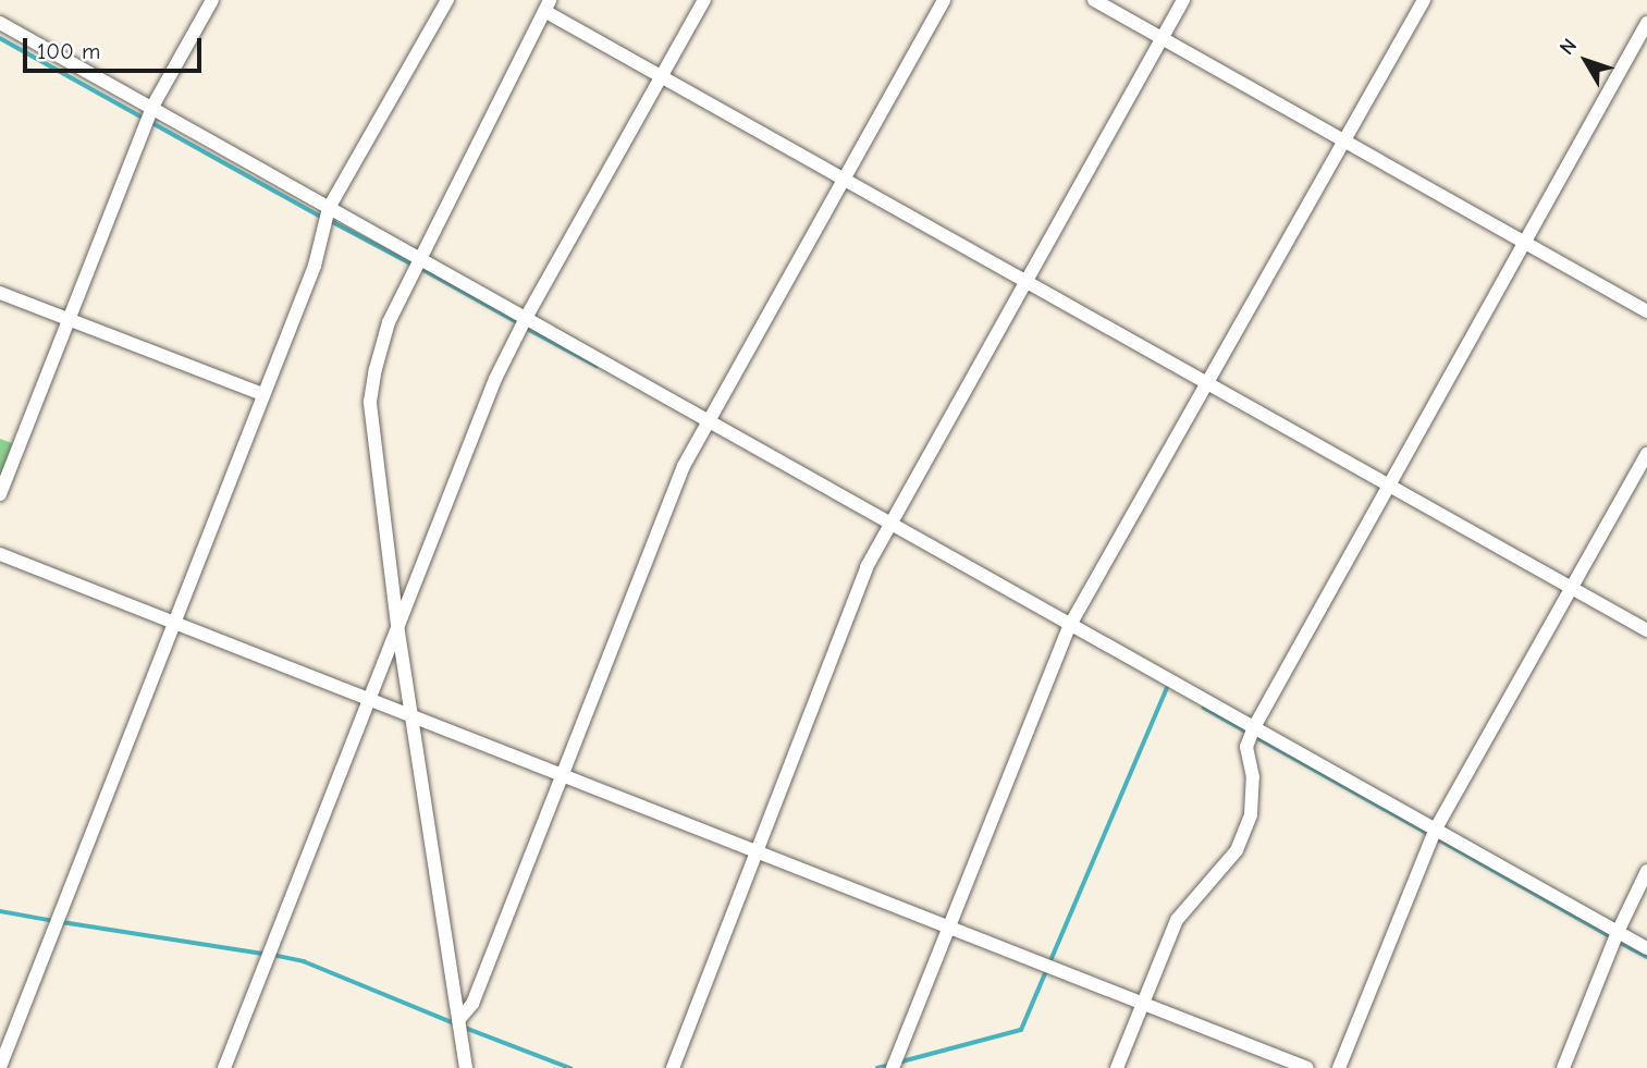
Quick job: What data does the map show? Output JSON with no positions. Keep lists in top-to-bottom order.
{
  "scale_bar": "100 m",
  "north": "top left"
}
